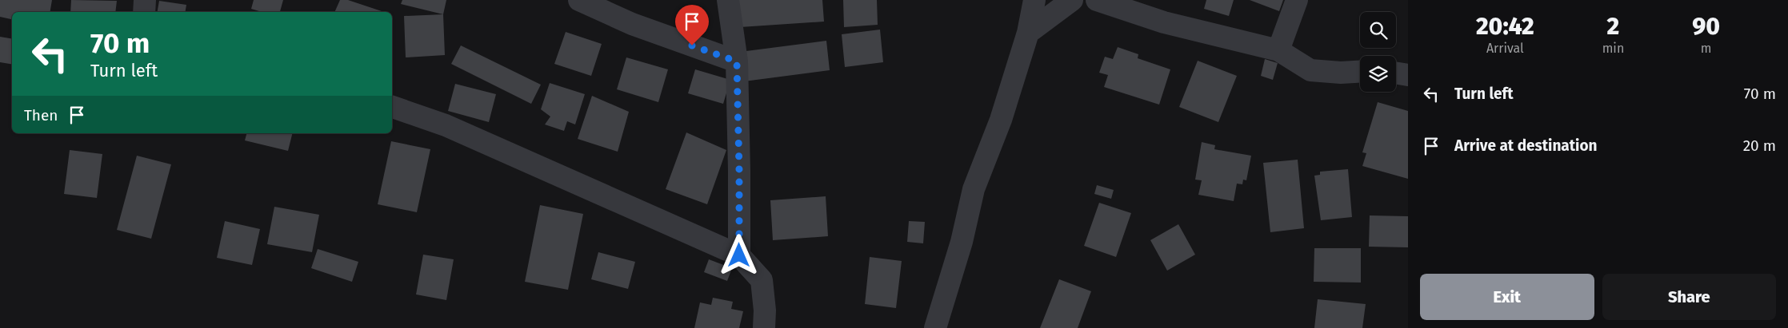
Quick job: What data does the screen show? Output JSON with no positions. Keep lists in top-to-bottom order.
{
  "page": {
    "eta": [
      "20:42",
      "Arrival",
      "2",
      "min",
      "90",
      "m"
    ],
    "turn": ["70 m", "Turn left"],
    "list": [
      {
        "name": "Turn left",
        "value": "70 m"
      },
      {
        "name": "Arrive at destination",
        "value": "20 m"
      }
    ],
    "then": "Then",
    "buttons": ["Exit", "Share"]
  }
}
